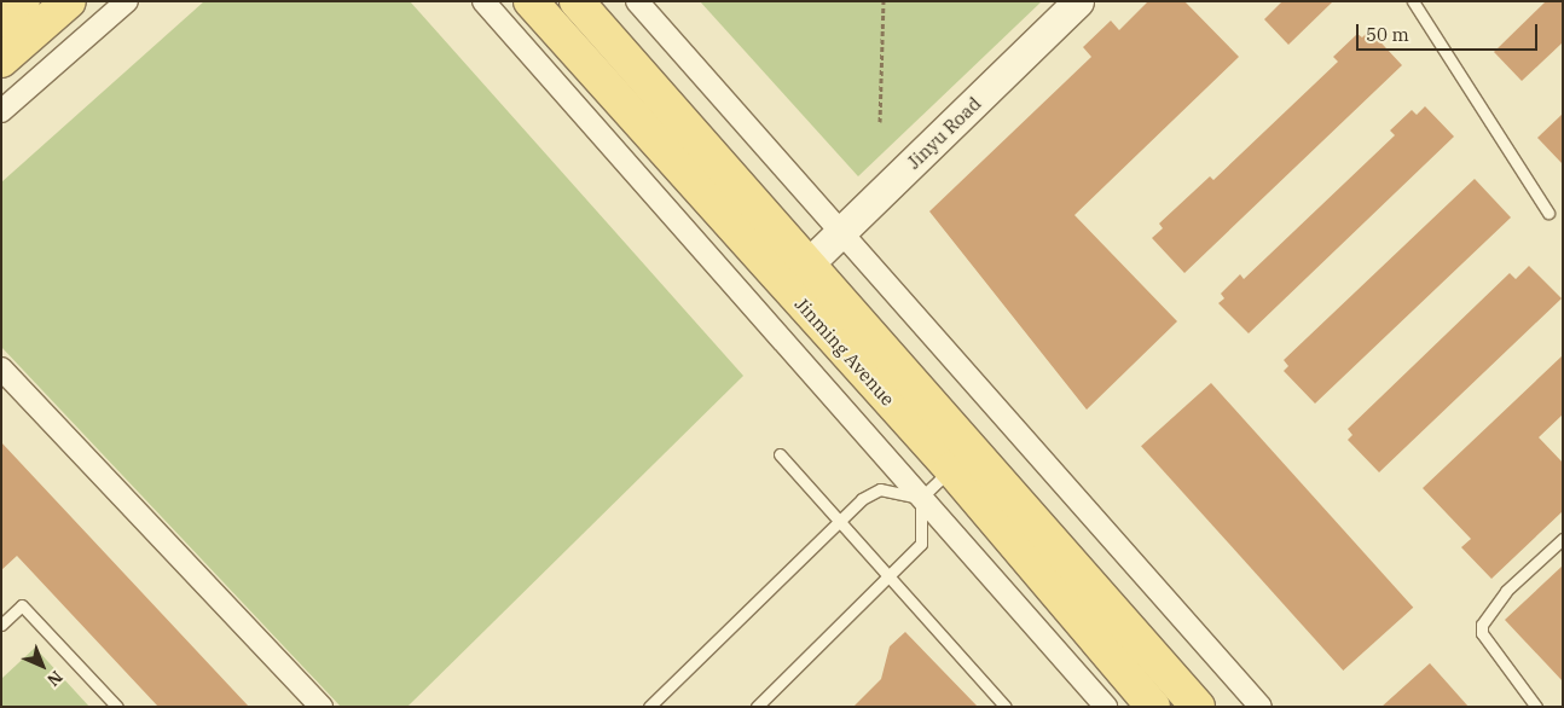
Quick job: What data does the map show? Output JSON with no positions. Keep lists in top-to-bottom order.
{
  "streets": {
    "main road": ["Jinming Avenue"],
    "street": ["Jinyu Road"]
  },
  "crossings": [
    ["Jinyu Road", "Jinming Avenue"]
  ],
  "scale_bar": "50 m",
  "north": "bottom right"
}
